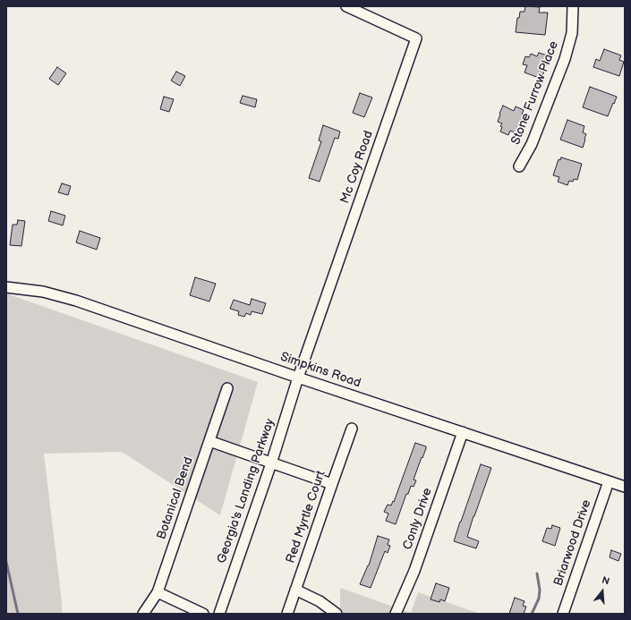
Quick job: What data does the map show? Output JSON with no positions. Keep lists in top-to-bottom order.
{
  "streets": {
    "street": [
      "Stone Furrow Place",
      "Mc Coy Road",
      "Simpkins Road",
      "Georgia's Landing Parkway",
      "Botanical Bend",
      "Red Myrtle Court",
      "Conly Drive",
      "Briarwood Drive"
    ]
  },
  "crossings": [
    ["Mc Coy Road", "Simpkins Road"],
    ["Mc Coy Road", "Georgia's Landing Parkway"],
    ["Simpkins Road", "Georgia's Landing Parkway"],
    ["Simpkins Road", "Conly Drive"],
    ["Simpkins Road", "Briarwood Drive"]
  ],
  "north": "top"
}
